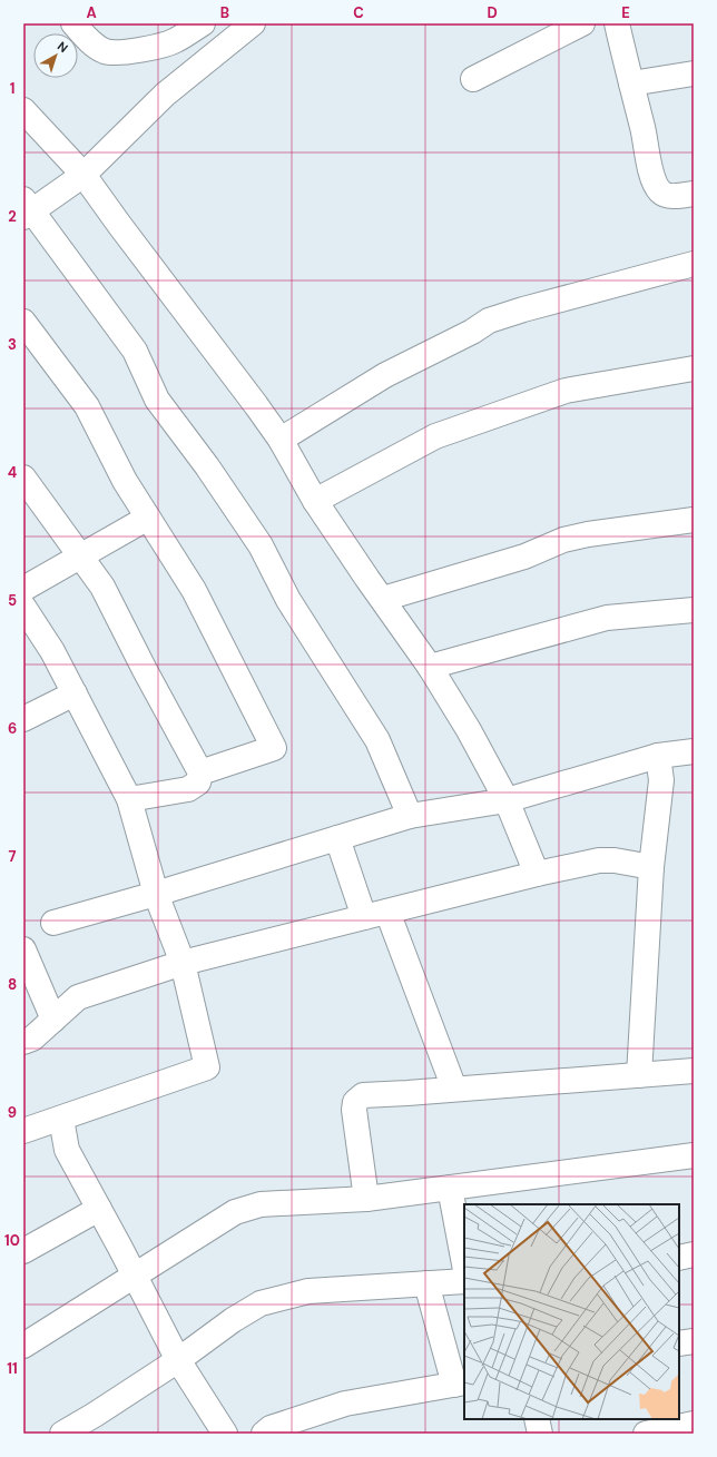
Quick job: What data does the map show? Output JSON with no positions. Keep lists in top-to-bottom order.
{
  "north": "top right",
  "grid": {
    "columns": [
      "A",
      "B",
      "C",
      "D",
      "E"
    ],
    "rows": [
      "1",
      "2",
      "3",
      "4",
      "5",
      "6",
      "7",
      "8",
      "9",
      "10",
      "11"
    ]
  }
}
